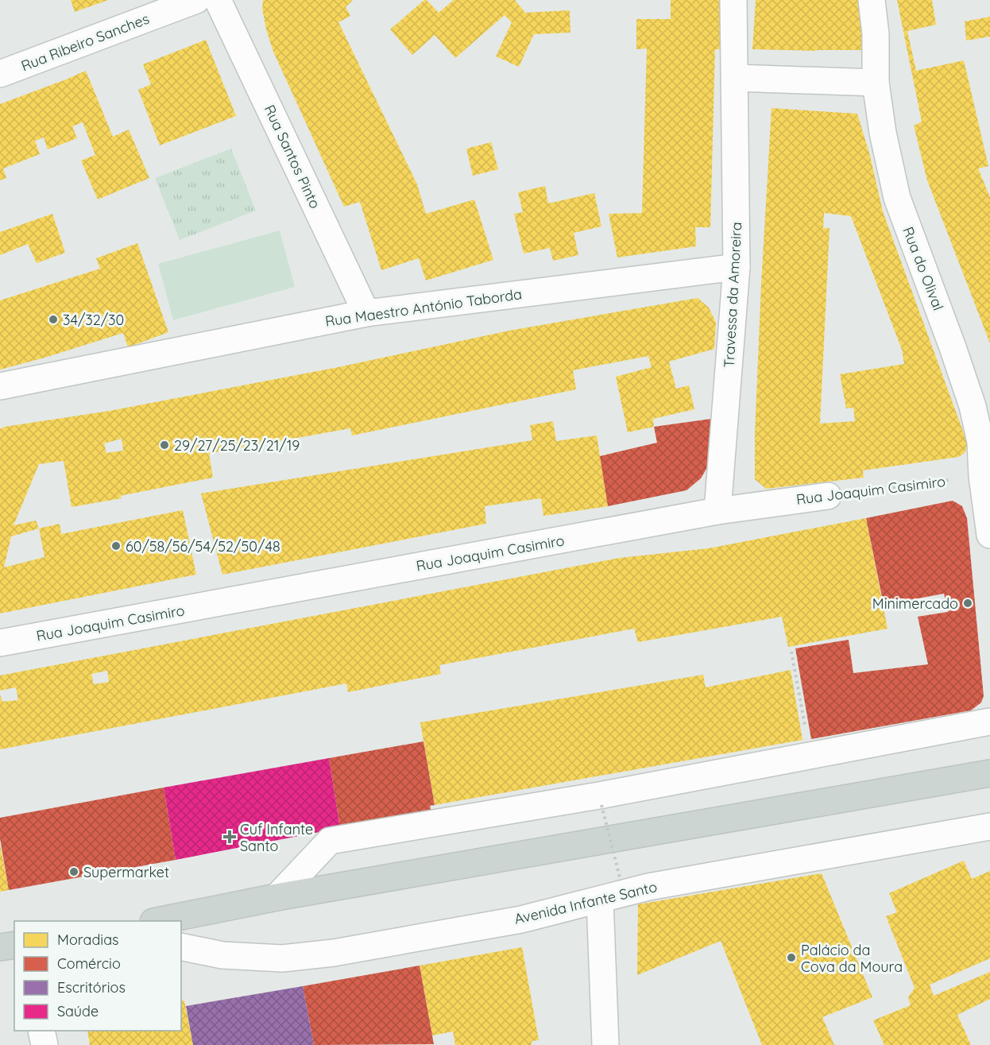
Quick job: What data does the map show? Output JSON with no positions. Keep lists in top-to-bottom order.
{
  "streets": {
    "street": [
      "Rua Ribeiro Sanches",
      "Rua Santos Pinto",
      "Rua do Olival",
      "Travessa da Amoreira",
      "Rua Maestro António Taborda",
      "Rua Joaquim Casimiro",
      "Avenida Infante Santo"
    ]
  },
  "crossings": [
    ["Rua Santos Pinto", "Rua Maestro António Taborda"],
    ["Rua do Olival", "Rua Joaquim Casimiro"],
    ["Travessa da Amoreira", "Rua Maestro António Taborda"],
    ["Travessa da Amoreira", "Rua Joaquim Casimiro"]
  ],
  "places": {
    "other": [
      "34/32/30",
      "29/27/25/23/21/19",
      "60/58/56/54/52/50/48",
      "Minimercado",
      "Supermarket",
      "Palácio da Cova da Moura"
    ],
    "health": ["Cuf Infante Santo"]
  },
  "legend": [
    "Moradias",
    "Comércio",
    "Escritórios",
    "Saúde"
  ]
}
